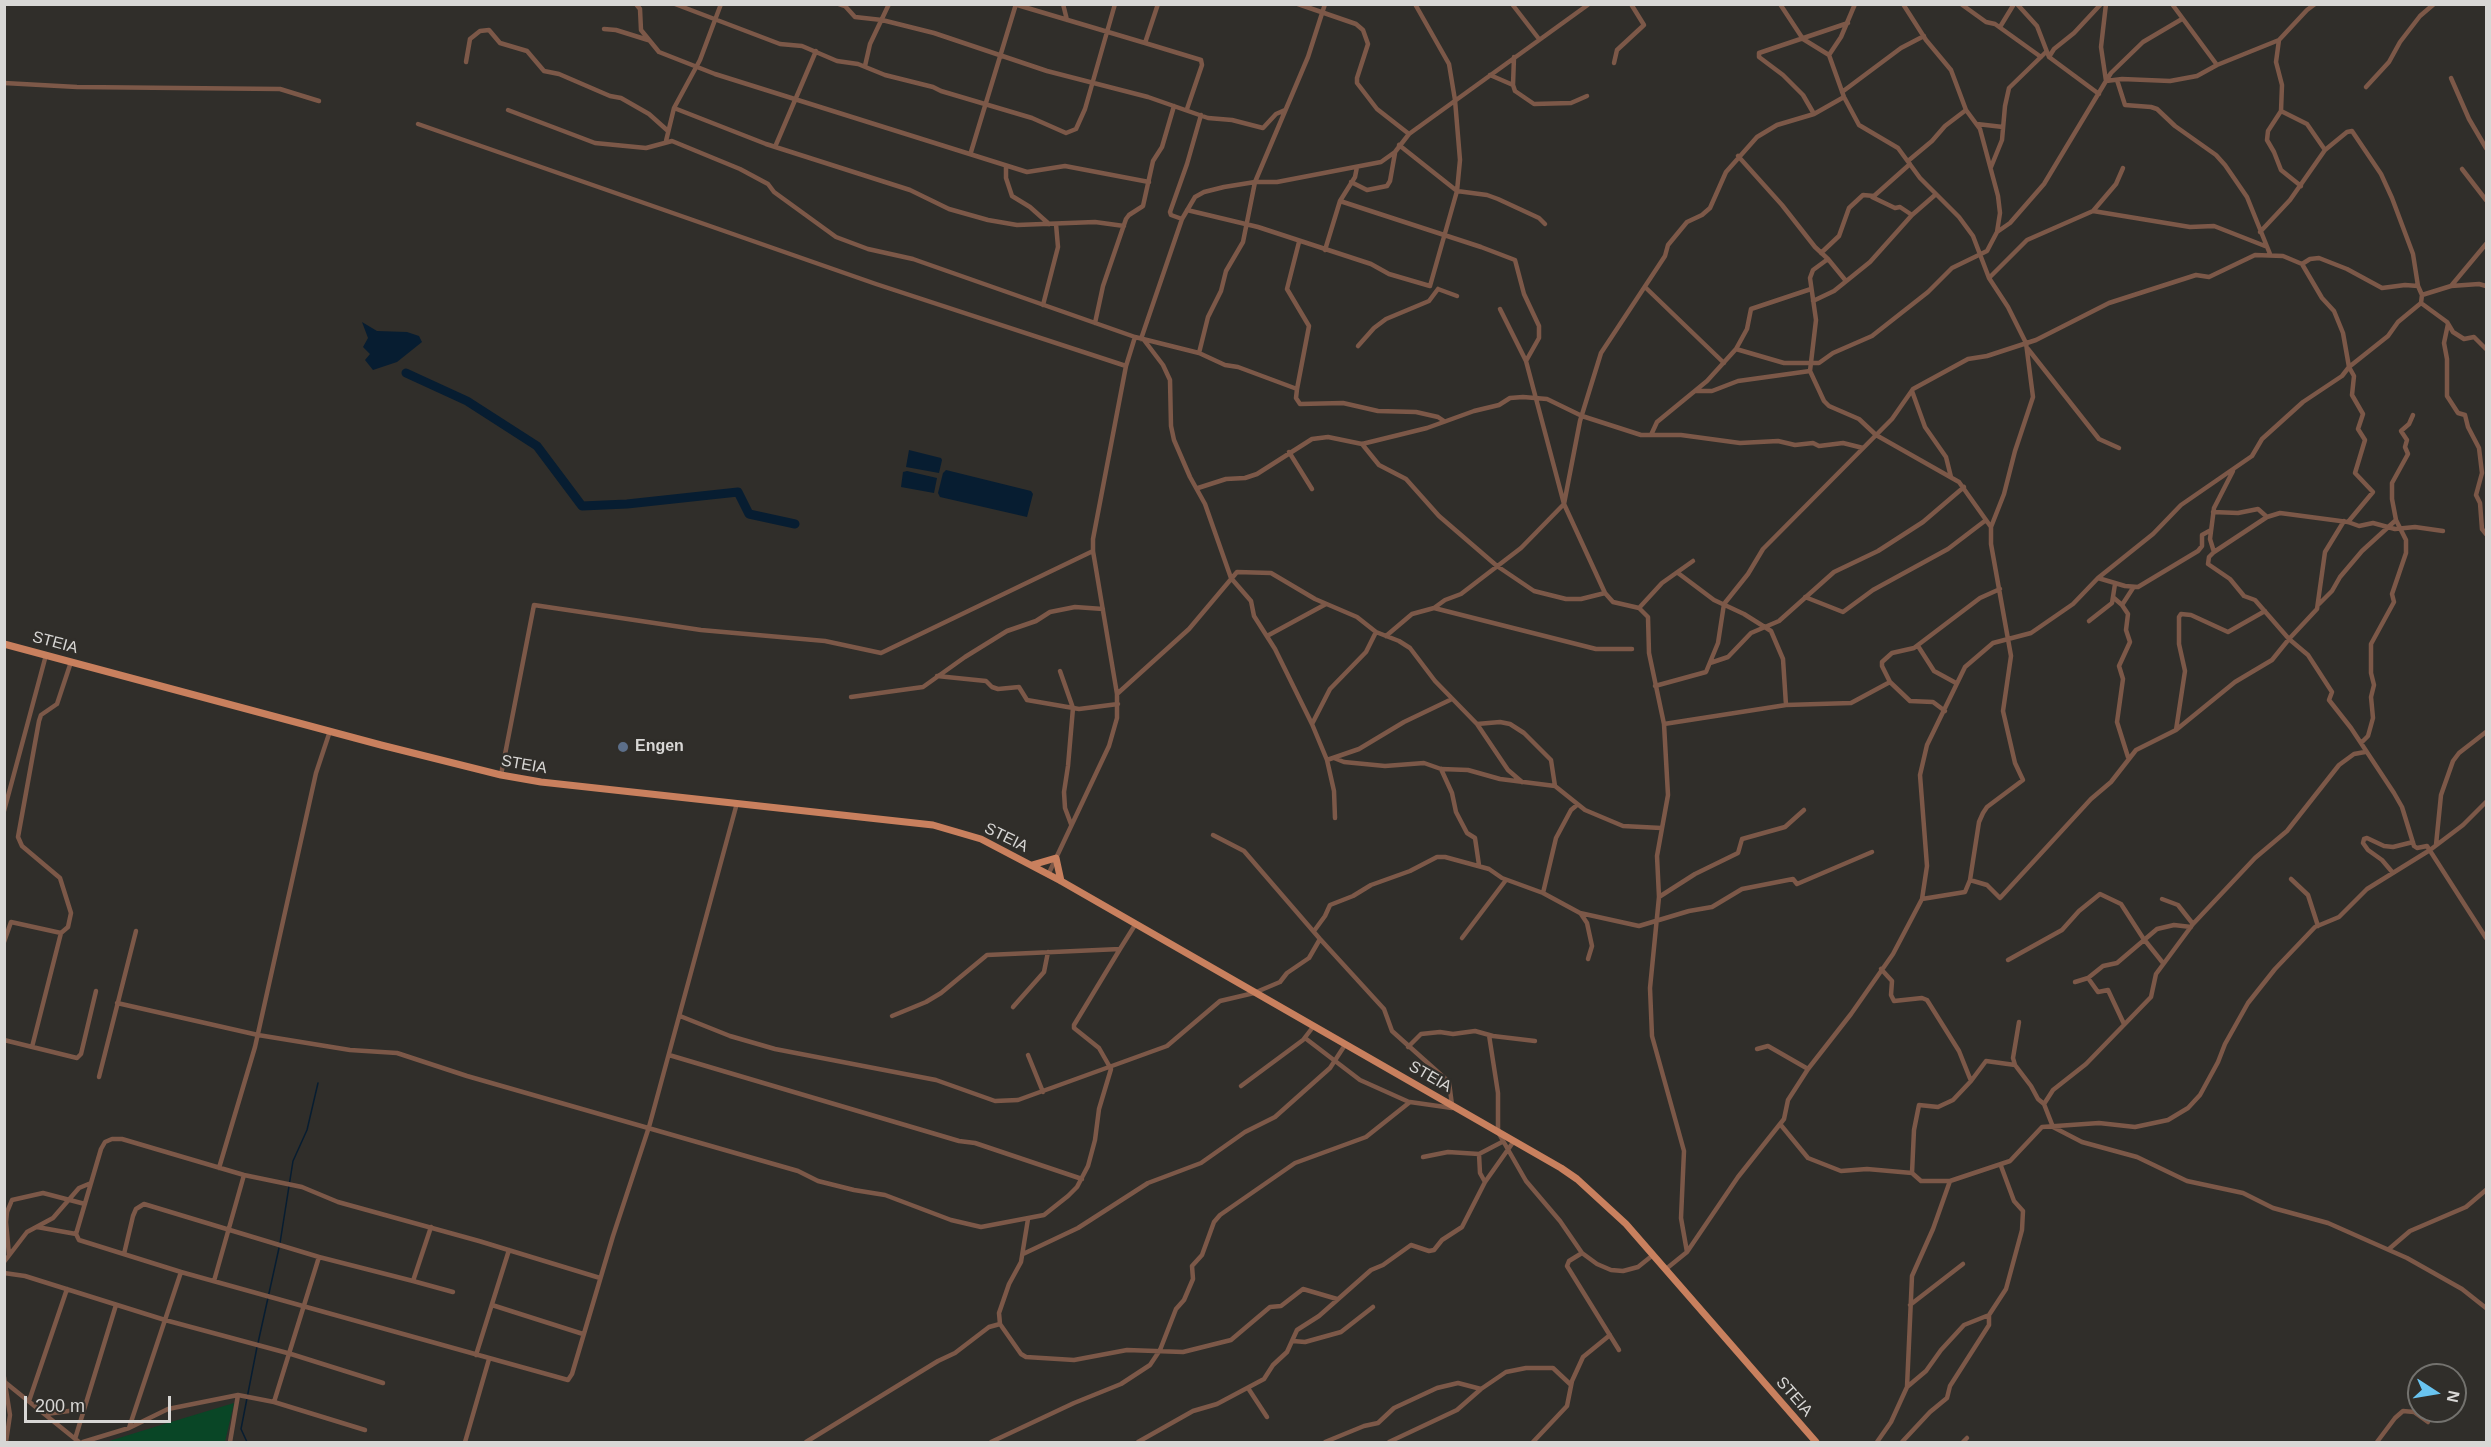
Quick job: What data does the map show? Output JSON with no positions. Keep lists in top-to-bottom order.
{
  "streets": {
    "main road": ["STEIA"]
  },
  "places": ["Engen"],
  "scale_bar": "200 m",
  "north": "right"
}
